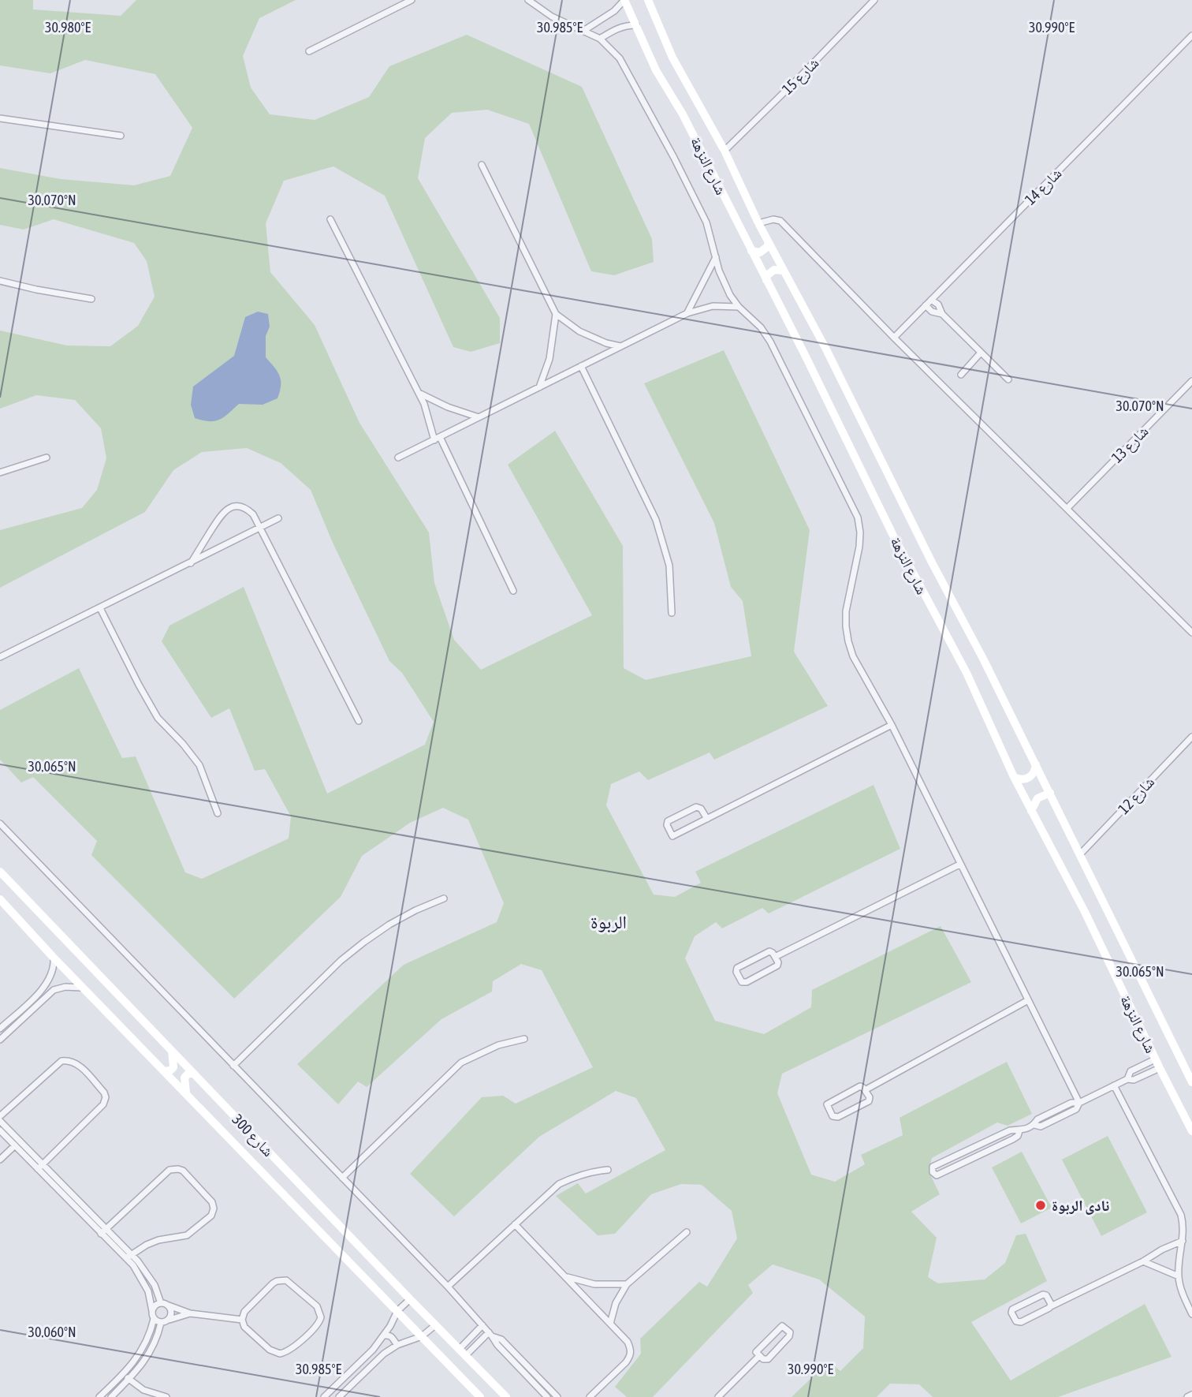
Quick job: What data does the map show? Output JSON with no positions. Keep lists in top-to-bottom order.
{
  "streets": {
    "main road": ["شارع النزهة", "شارع 300"],
    "street": [
      "شارع 15",
      "شارع 14",
      "شارع 13",
      "شارع 12"
    ]
  },
  "crossings": [
    ["شارع 15", "شارع النزهة"],
    ["شارع النزهة", "شارع 12"]
  ],
  "districts": ["الربوة"],
  "places": ["نادى الربوة"],
  "coordinates": [
    "30.980°E",
    "30.985°E",
    "30.990°E",
    "30.070°N",
    "30.065°N",
    "30.060°N"
  ]
}
